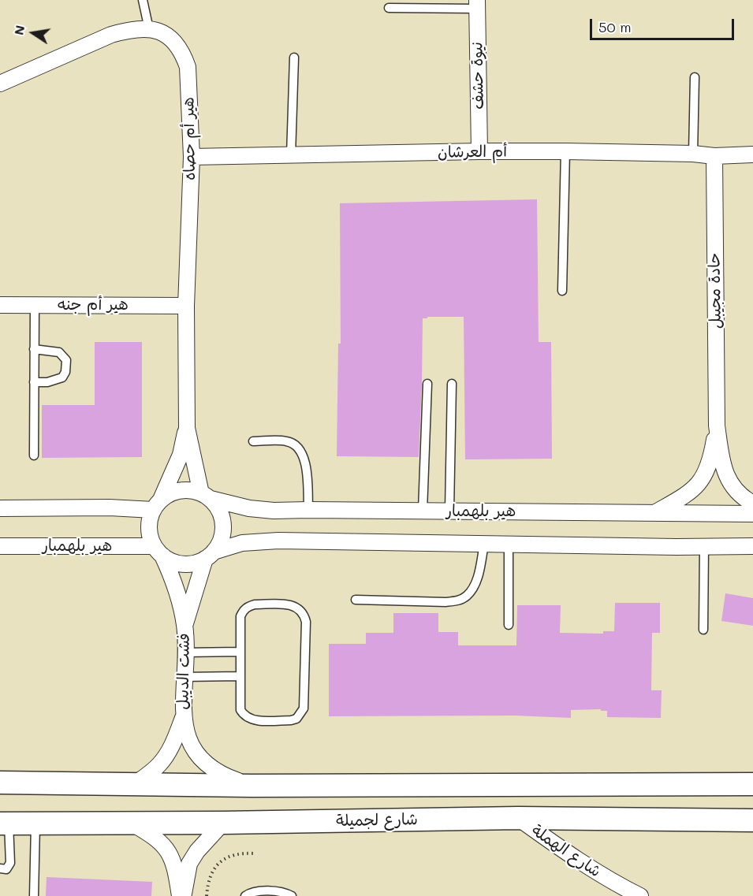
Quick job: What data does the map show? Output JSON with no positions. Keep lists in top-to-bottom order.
{
  "streets": {
    "street": [
      "نيوة حشف",
      "هير أم حصاه",
      "أم العرشان",
      "حادة مجيبل",
      "هير أم جنه",
      "هير بلهمبار",
      "فشت الديبل",
      "شارع لجميلة",
      "شارع الهملة"
    ]
  },
  "crossings": [
    ["نيوة حشف", "أم العرشان"],
    ["هير أم حصاه", "أم العرشان"],
    ["هير أم حصاه", "هير أم جنه"],
    ["هير أم حصاه", "هير بلهمبار"],
    ["هير أم حصاه", "فشت الديبل"],
    ["أم العرشان", "حادة مجيبل"],
    ["حادة مجيبل", "هير بلهمبار"],
    ["هير بلهمبار", "فشت الديبل"],
    ["شارع لجميلة", "شارع الهملة"]
  ],
  "scale_bar": "50 m",
  "north": "left"
}
